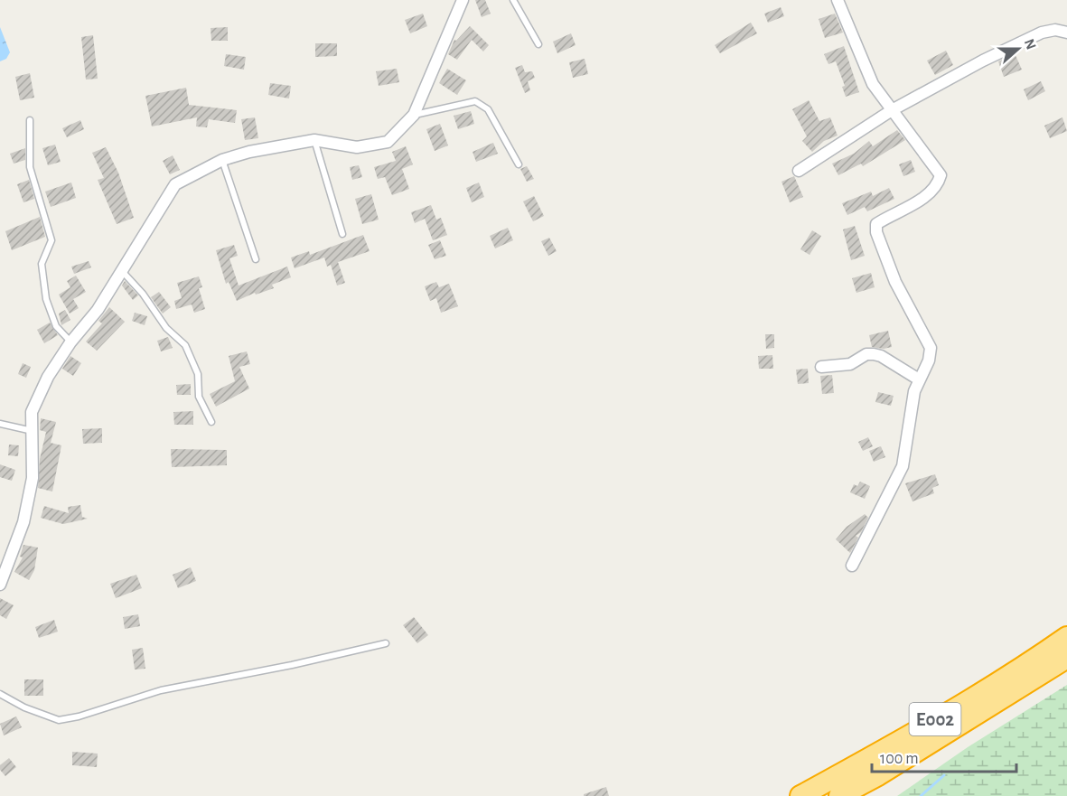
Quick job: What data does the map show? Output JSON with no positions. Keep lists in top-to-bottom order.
{
  "streets": {
    "highway": ["E002"]
  },
  "scale_bar": "100 m",
  "north": "right"
}
